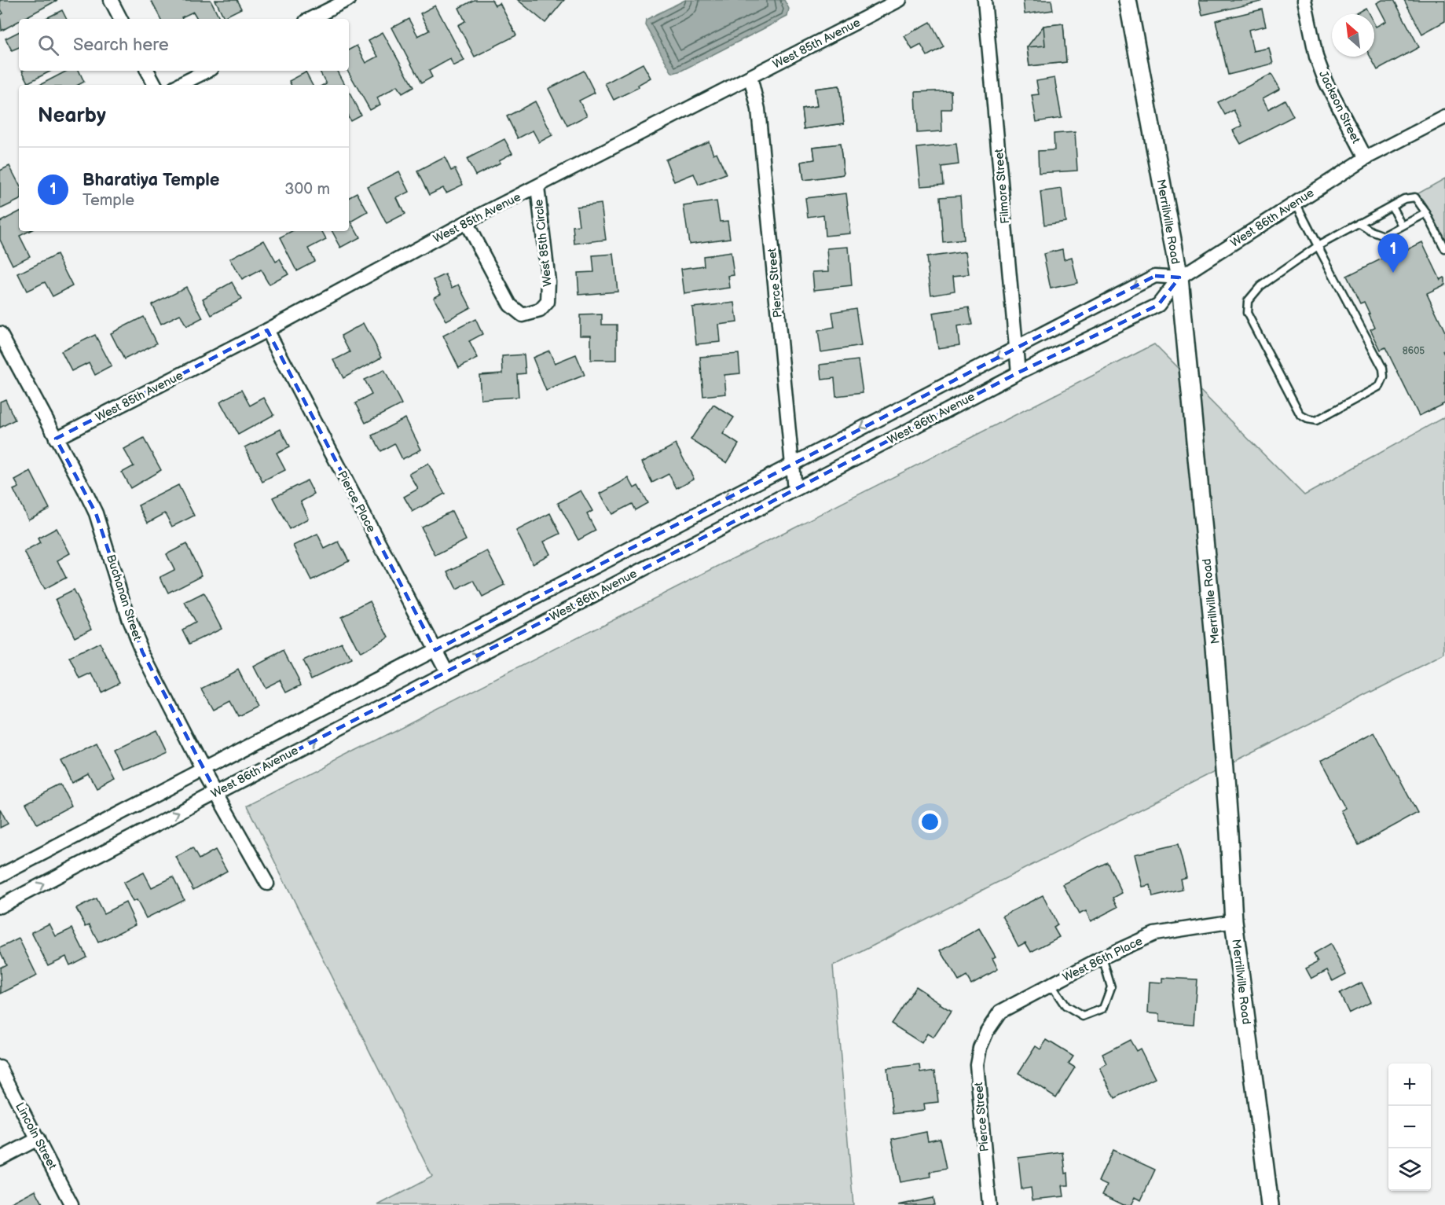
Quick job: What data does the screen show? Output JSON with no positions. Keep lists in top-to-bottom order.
{
  "streets": {
    "street": [
      "West 85th Avenue",
      "Jackson Street",
      "Filmore Street",
      "West 86th Avenue",
      "Merrillville Road",
      "West 85th Circle",
      "Pierce Street",
      "Pierce Place",
      "Buchanan Street",
      "West 86th Place",
      "Lincoln Street"
    ]
  },
  "crossings": [
    ["West 85th Avenue", "West 85th Circle"],
    ["West 85th Avenue", "Pierce Street"],
    ["West 85th Avenue", "Pierce Place"],
    ["West 85th Avenue", "Buchanan Street"],
    ["Jackson Street", "West 86th Avenue"],
    ["Filmore Street", "West 86th Avenue"],
    ["West 86th Avenue", "Merrillville Road"],
    ["West 86th Avenue", "Pierce Street"],
    ["West 86th Avenue", "Pierce Place"],
    ["West 86th Avenue", "Buchanan Street"],
    ["Merrillville Road", "West 86th Place"],
    ["Pierce Street", "West 86th Place"]
  ],
  "house_numbers": ["8605"],
  "north": "top left",
  "page": {
    "search": "Search here",
    "heading": "Nearby",
    "list": [
      {
        "mark": "1",
        "name": "Bharatiya Temple",
        "note": "Temple",
        "value": "300 m"
      }
    ],
    "pins": "1",
    "map_buttons": ["+", "−"]
  }
}
